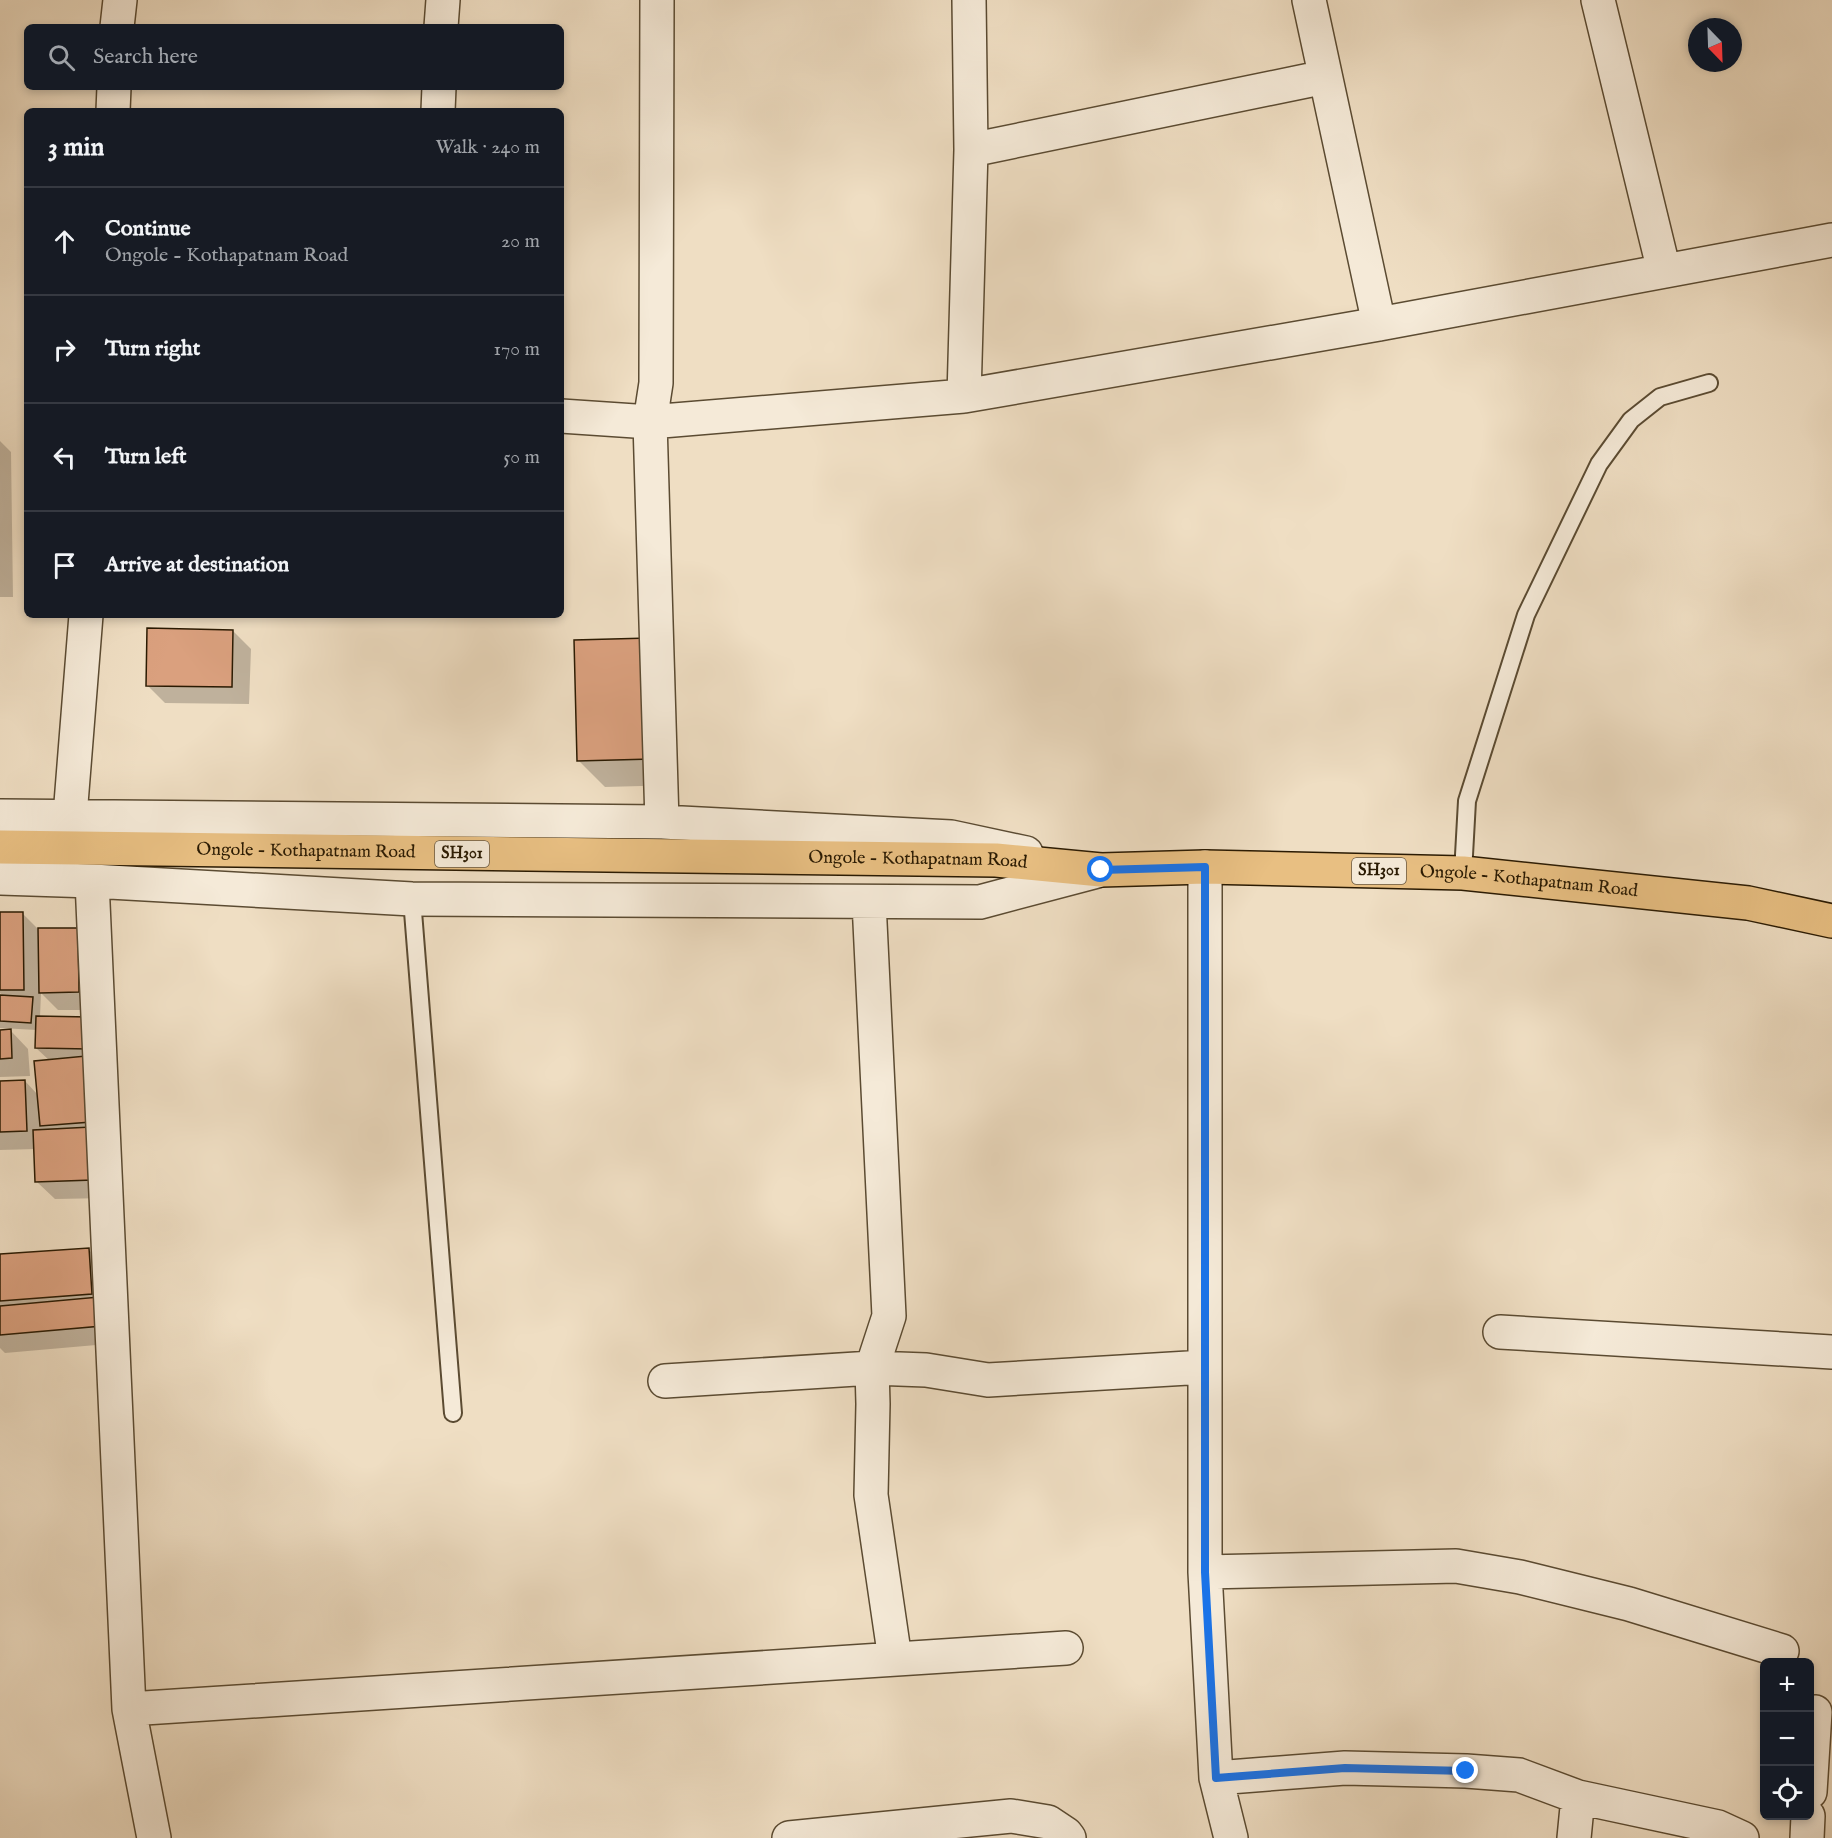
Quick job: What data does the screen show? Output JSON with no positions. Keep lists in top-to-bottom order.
{
  "streets": {
    "main road": ["Ongole - Kothapatnam Road", "SH301"]
  },
  "north": "bottom right",
  "page": {
    "search": "Search here",
    "heading": ["3 min", "Walk · 240 m"],
    "list": [
      ["Continue", "Ongole - Kothapatnam Road", "20 m"],
      ["Turn right", "170 m"],
      ["Turn left", "50 m"],
      "Arrive at destination"
    ],
    "map_buttons": ["+", "−"]
  }
}
